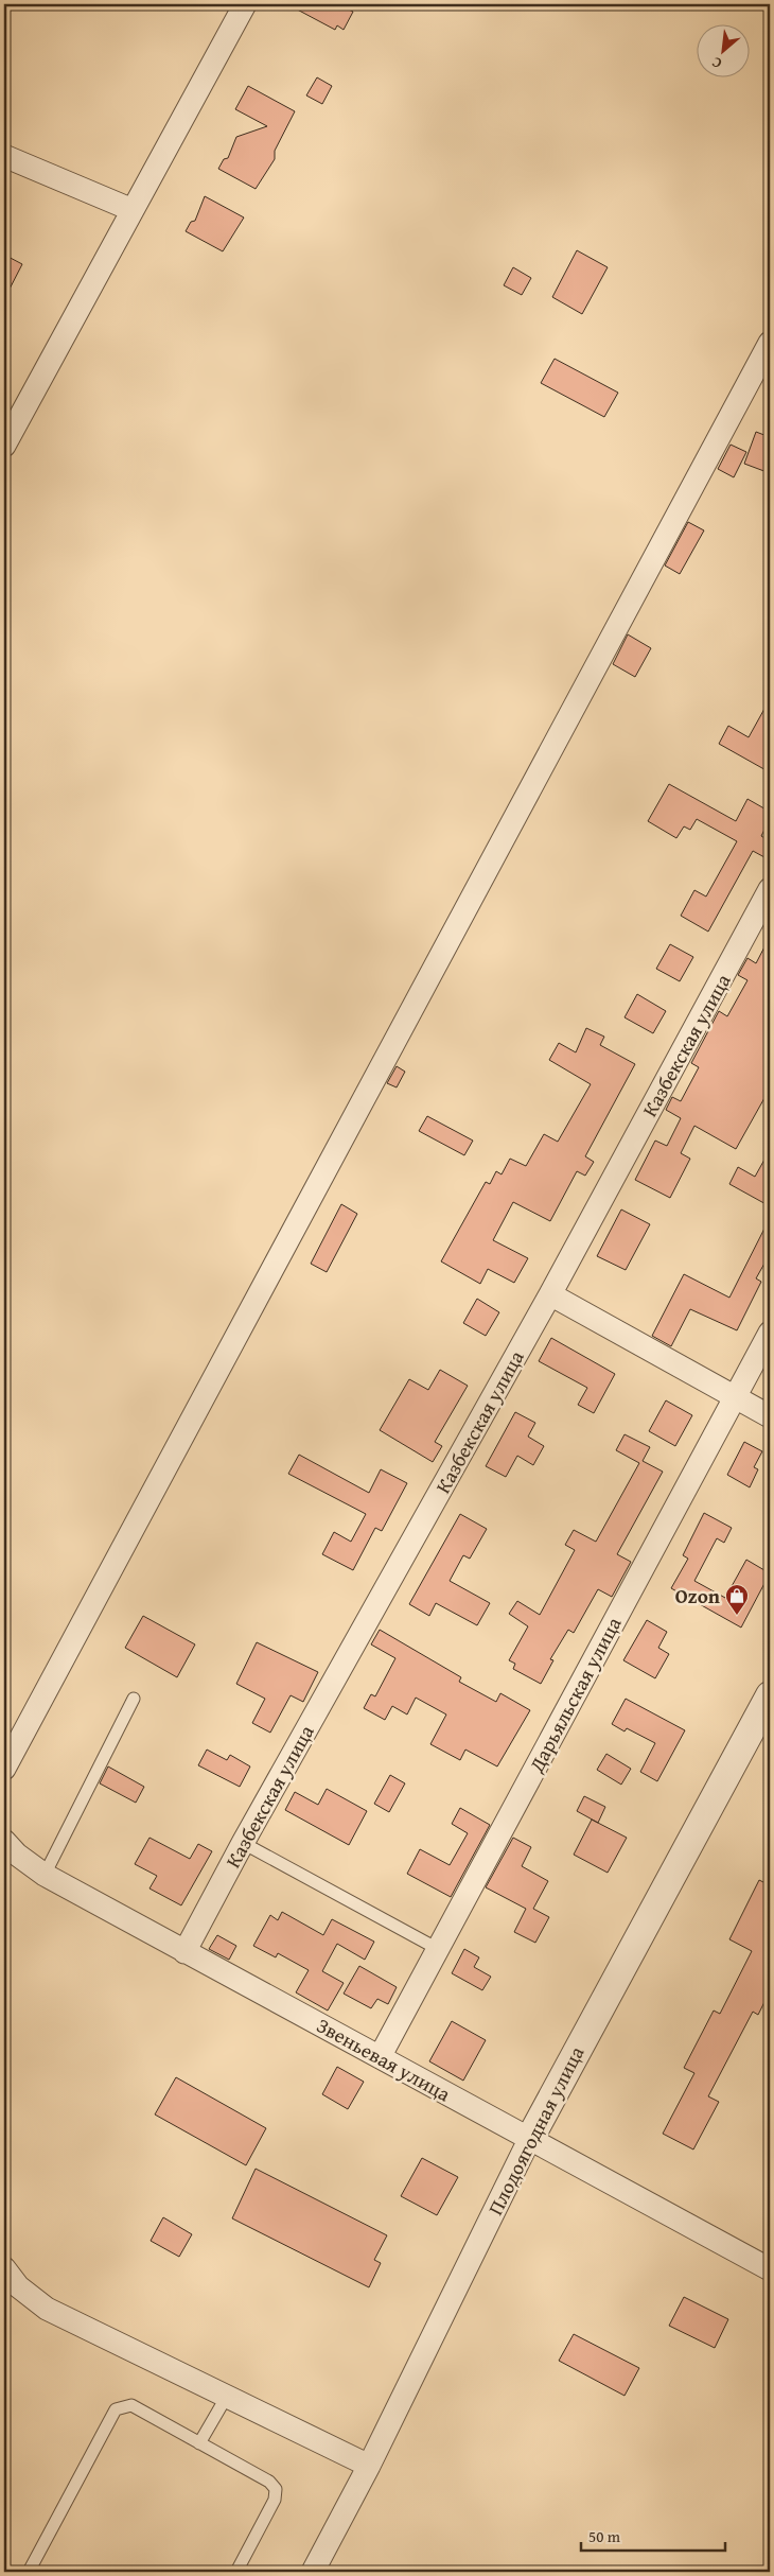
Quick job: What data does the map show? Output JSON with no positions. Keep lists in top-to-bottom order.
{
  "streets": {
    "street": [
      "Казбекская улица",
      "Дарьяльская улица",
      "Звеньевая улица",
      "Плодоягодная улица"
    ]
  },
  "crossings": [
    ["Казбекская улица", "Звеньевая улица"],
    ["Дарьяльская улица", "Звеньевая улица"],
    ["Звеньевая улица", "Плодоягодная улица"]
  ],
  "places": {
    "shop": ["Ozon"]
  },
  "scale_bar": "50 m",
  "north": "bottom left"
}
